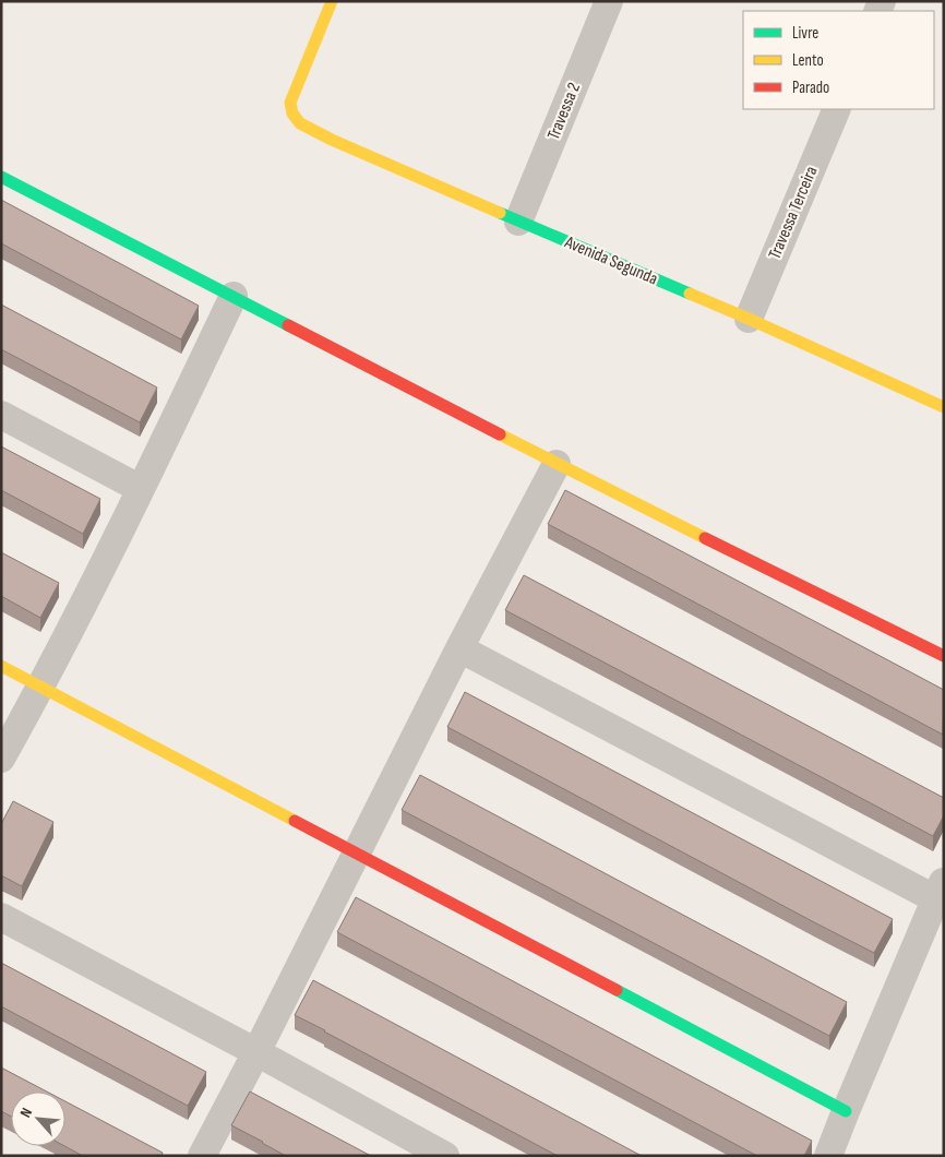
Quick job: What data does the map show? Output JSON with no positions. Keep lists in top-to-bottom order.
{
  "streets": {
    "street": ["Travessa 2", "Travessa Terceira", "Avenida Segunda"]
  },
  "crossings": [
    ["Travessa 2", "Avenida Segunda"],
    ["Travessa Terceira", "Avenida Segunda"]
  ],
  "legend": ["Livre", "Lento", "Parado"],
  "north": "top left"
}
